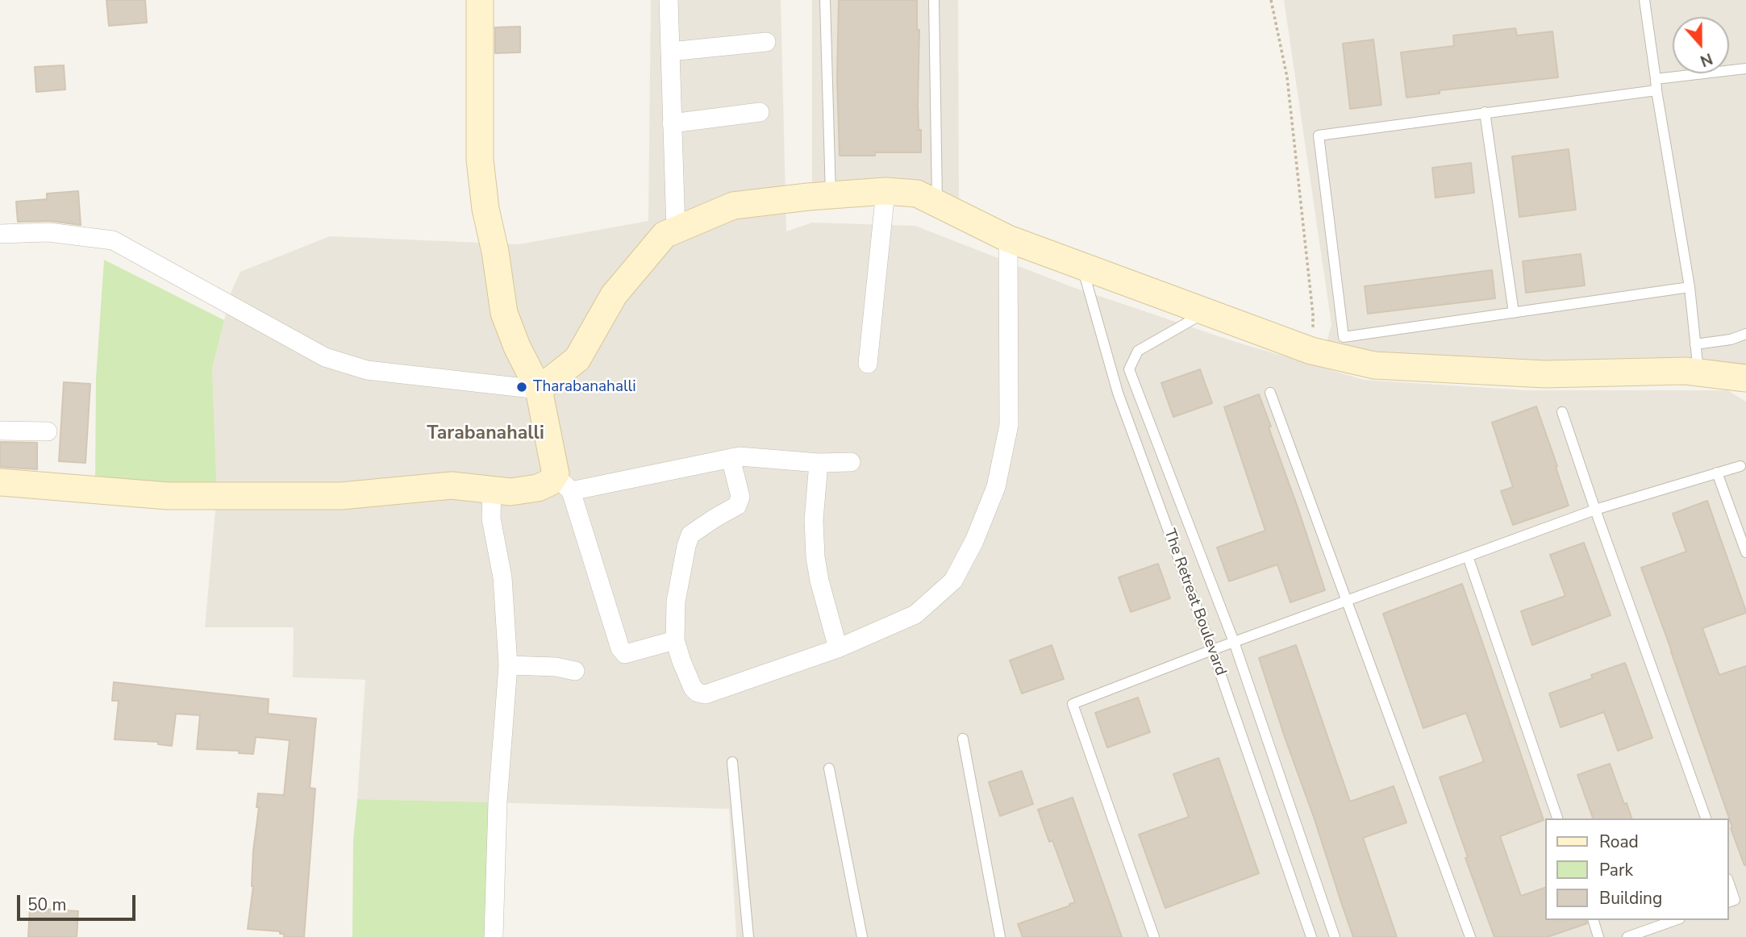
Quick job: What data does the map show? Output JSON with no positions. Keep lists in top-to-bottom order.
{
  "streets": {
    "lane": ["The Retreat Boulevard"]
  },
  "districts": ["Tarabanahalli"],
  "places": ["Tharabanahalli"],
  "legend": ["Road", "Park", "Building"],
  "scale_bar": "50 m",
  "north": "bottom"
}
